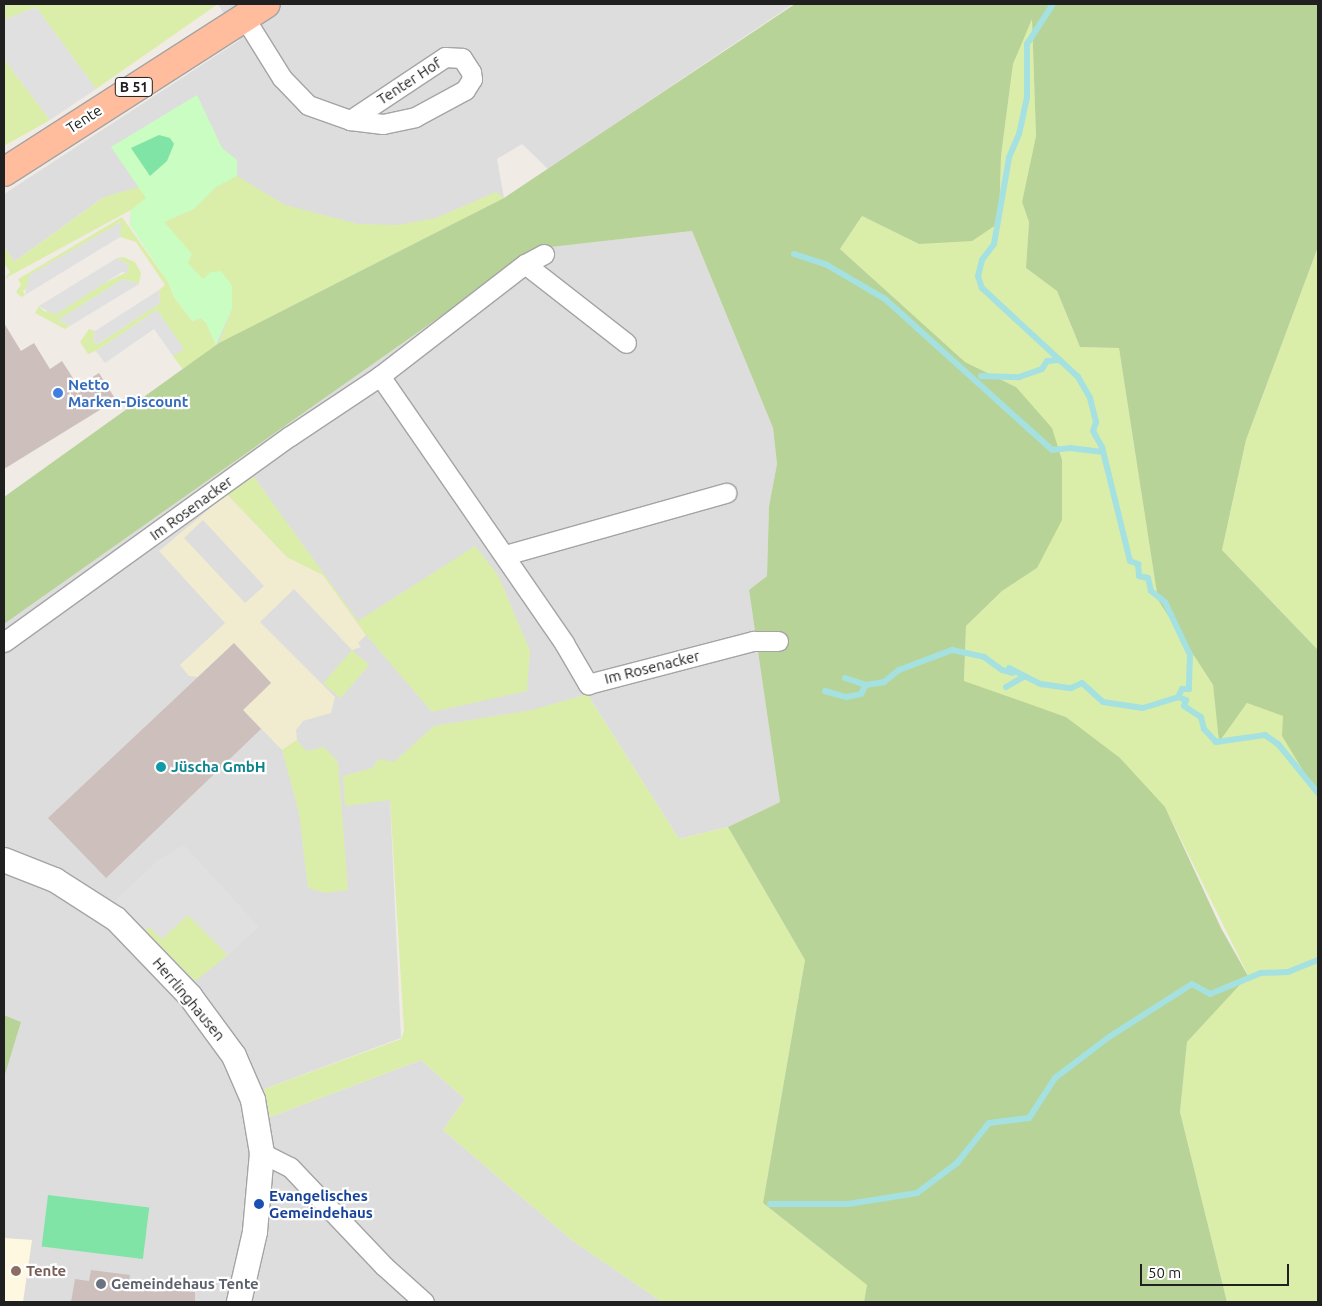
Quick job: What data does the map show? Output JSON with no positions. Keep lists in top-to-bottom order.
{
  "streets": {
    "main road": ["B 51", "Tente"],
    "street": ["Tenter Hof", "Im Rosenacker", "Herrlinghausen"]
  },
  "crossings": [
    ["Tenter Hof", "Tente"]
  ],
  "places": [
    "Netto Marken-Discount",
    "Jüscha GmbH",
    "Evangelisches Gemeindehaus",
    "Tente",
    "Gemeindehaus Tente"
  ],
  "scale_bar": "50 m"
}
